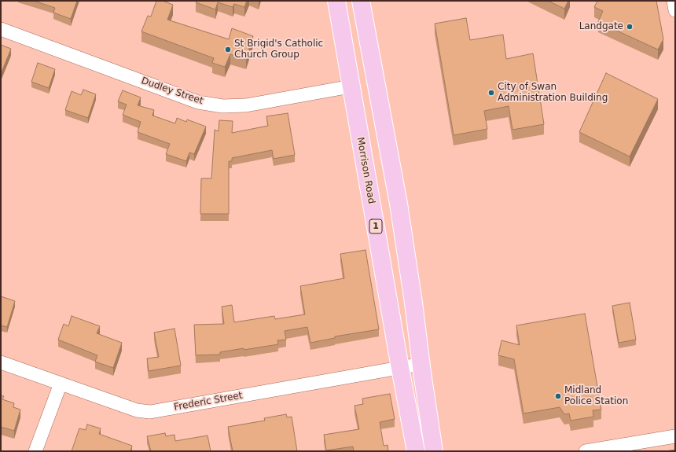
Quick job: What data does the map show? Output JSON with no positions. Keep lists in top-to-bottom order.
{
  "streets": {
    "main road": ["Morrison Road", "1"],
    "street": ["Dudley Street", "Frederic Street"]
  },
  "crossings": [
    ["Dudley Street", "Morrison Road"],
    ["Morrison Road", "Frederic Street"]
  ],
  "places": [
    "Landgate",
    "St Brigid's Catholic Church Group",
    "City of Swan Administration Building",
    "Midland Police Station"
  ]
}
